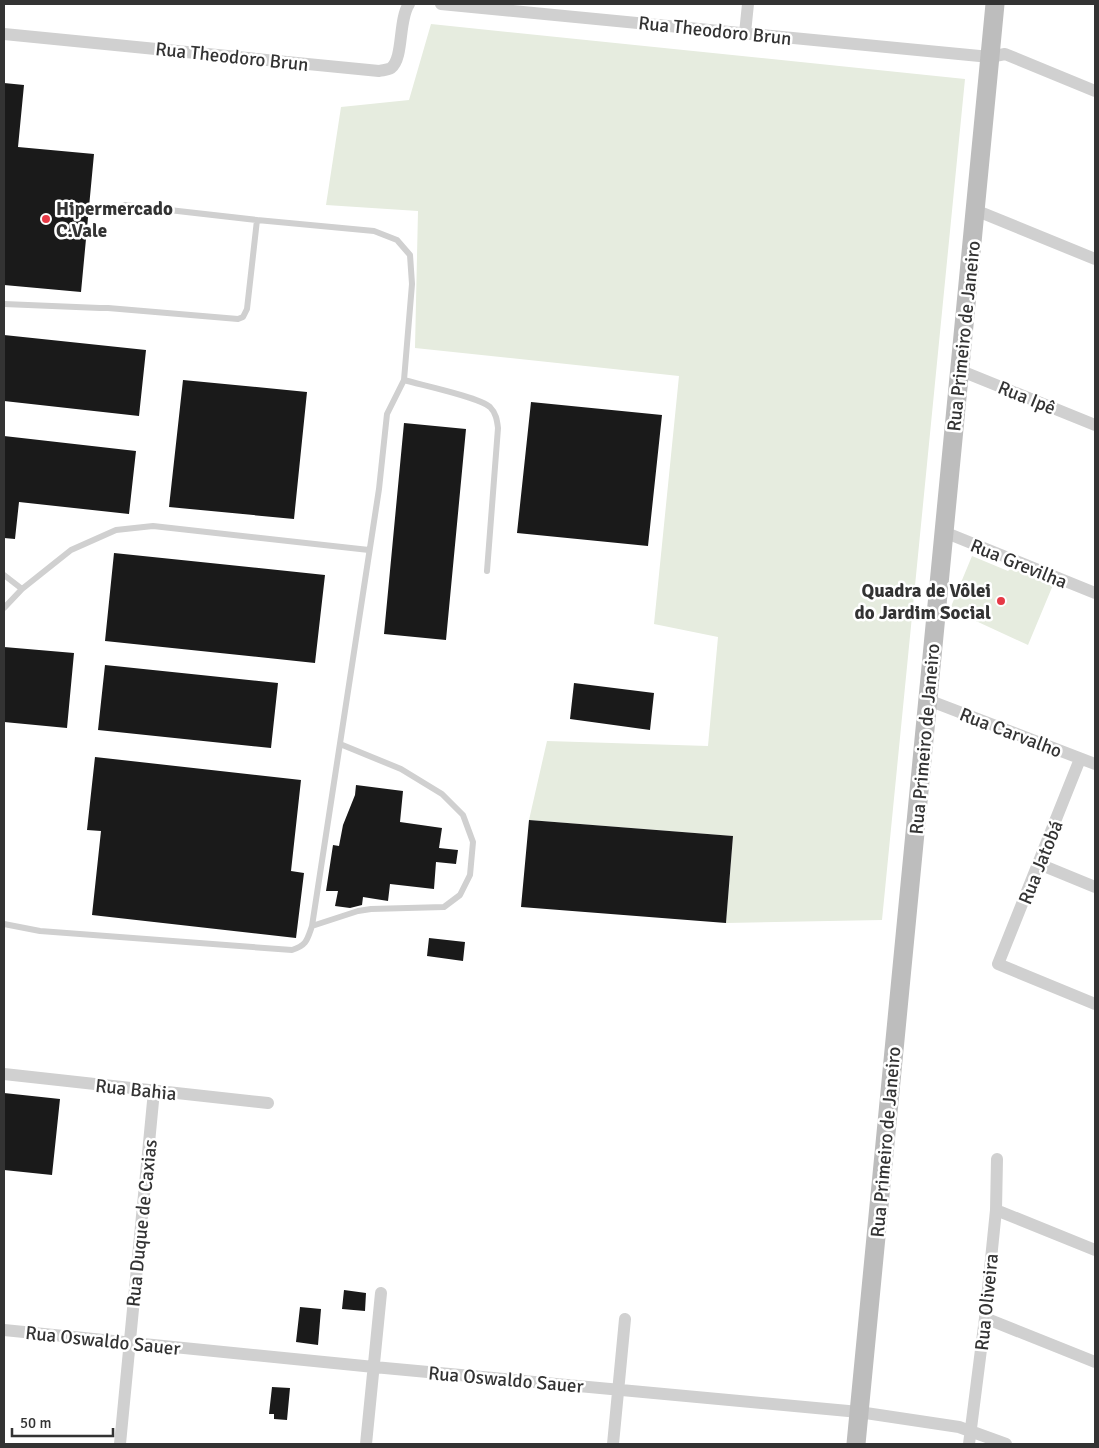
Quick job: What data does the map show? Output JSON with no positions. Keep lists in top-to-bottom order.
{
  "streets": {
    "street": [
      "Rua Theodoro Brun",
      "Rua Primeiro de Janeiro",
      "Rua Ipê",
      "Rua Grevilha",
      "Rua Carvalho",
      "Rua Jatobá",
      "Rua Bahia",
      "Rua Duque de Caxias",
      "Rua Oliveira",
      "Rua Oswaldo Sauer"
    ]
  },
  "crossings": [
    ["Rua Theodoro Brun", "Rua Primeiro de Janeiro"],
    ["Rua Primeiro de Janeiro", "Rua Ipê"],
    ["Rua Primeiro de Janeiro", "Rua Grevilha"],
    ["Rua Primeiro de Janeiro", "Rua Carvalho"],
    ["Rua Primeiro de Janeiro", "Rua Oswaldo Sauer"],
    ["Rua Carvalho", "Rua Jatobá"],
    ["Rua Bahia", "Rua Duque de Caxias"],
    ["Rua Duque de Caxias", "Rua Oswaldo Sauer"],
    ["Rua Oliveira", "Rua Oswaldo Sauer"]
  ],
  "places": ["Hipermercado C.Vale", "Quadra de Vôlei do Jardim Social"],
  "scale_bar": "50 m"
}
